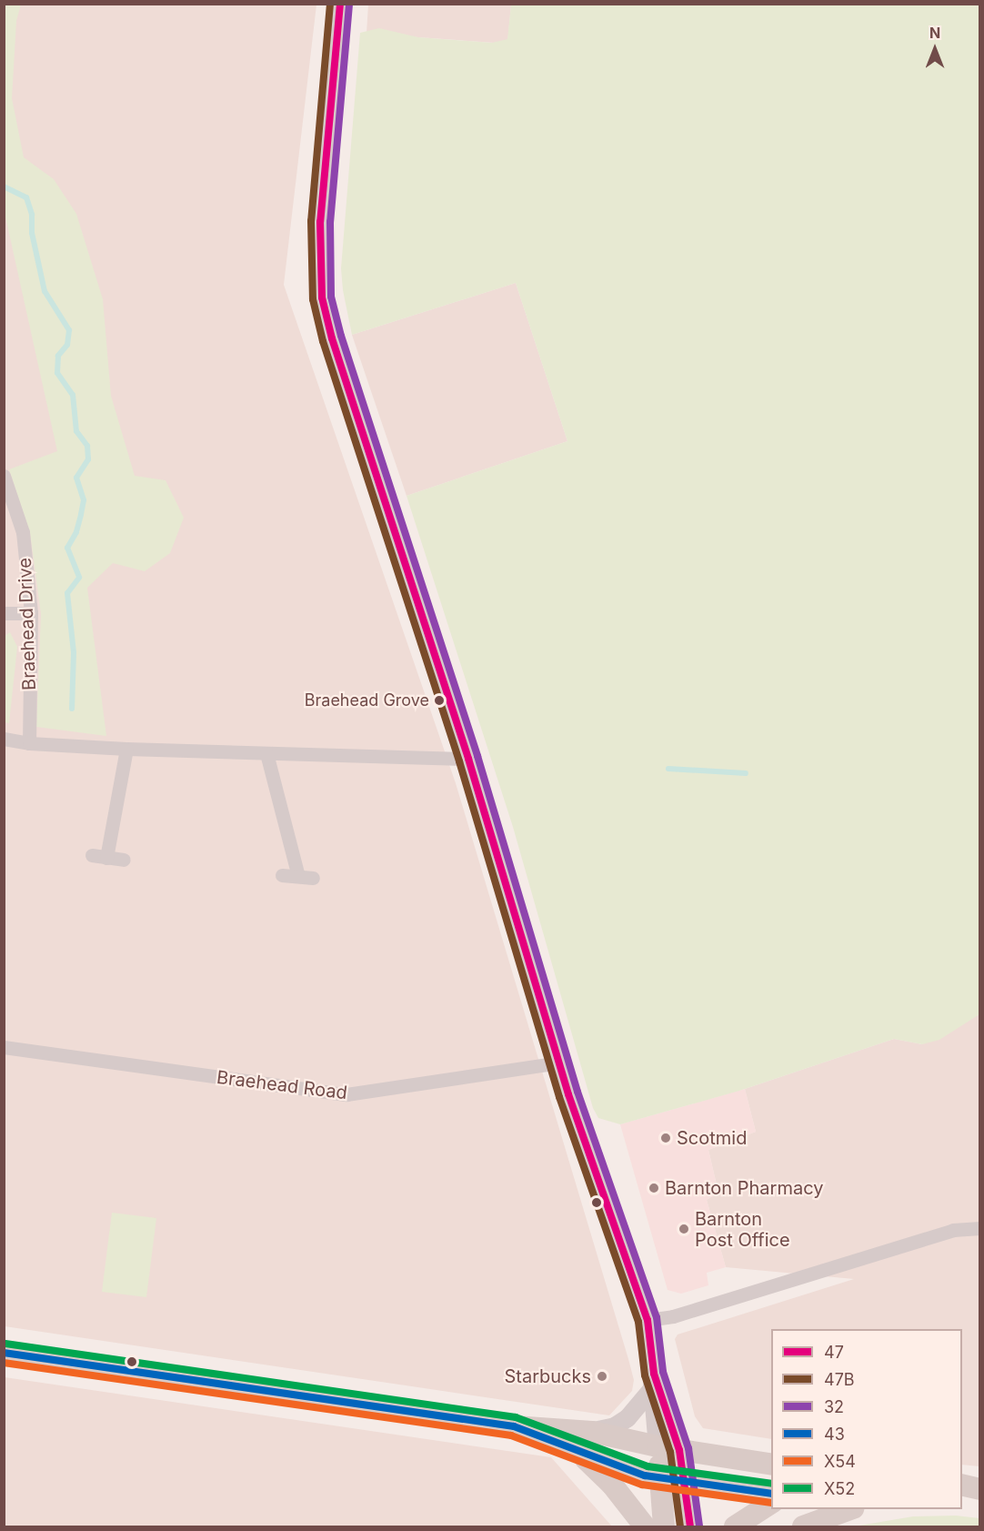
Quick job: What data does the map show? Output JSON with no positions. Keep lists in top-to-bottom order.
{
  "streets": {
    "street": ["Braehead Drive", "Braehead Road"]
  },
  "places": [
    "Braehead Grove",
    "Scotmid",
    "Barnton Pharmacy",
    "Barnton Post Office",
    "Starbucks"
  ],
  "lines": [
    "transit line 47",
    "transit line 47B",
    "transit line 32",
    "transit line X52",
    "transit line 43",
    "transit line X54"
  ],
  "legend": [
    "47",
    "47B",
    "32",
    "43",
    "X54",
    "X52"
  ],
  "north": "top"
}
